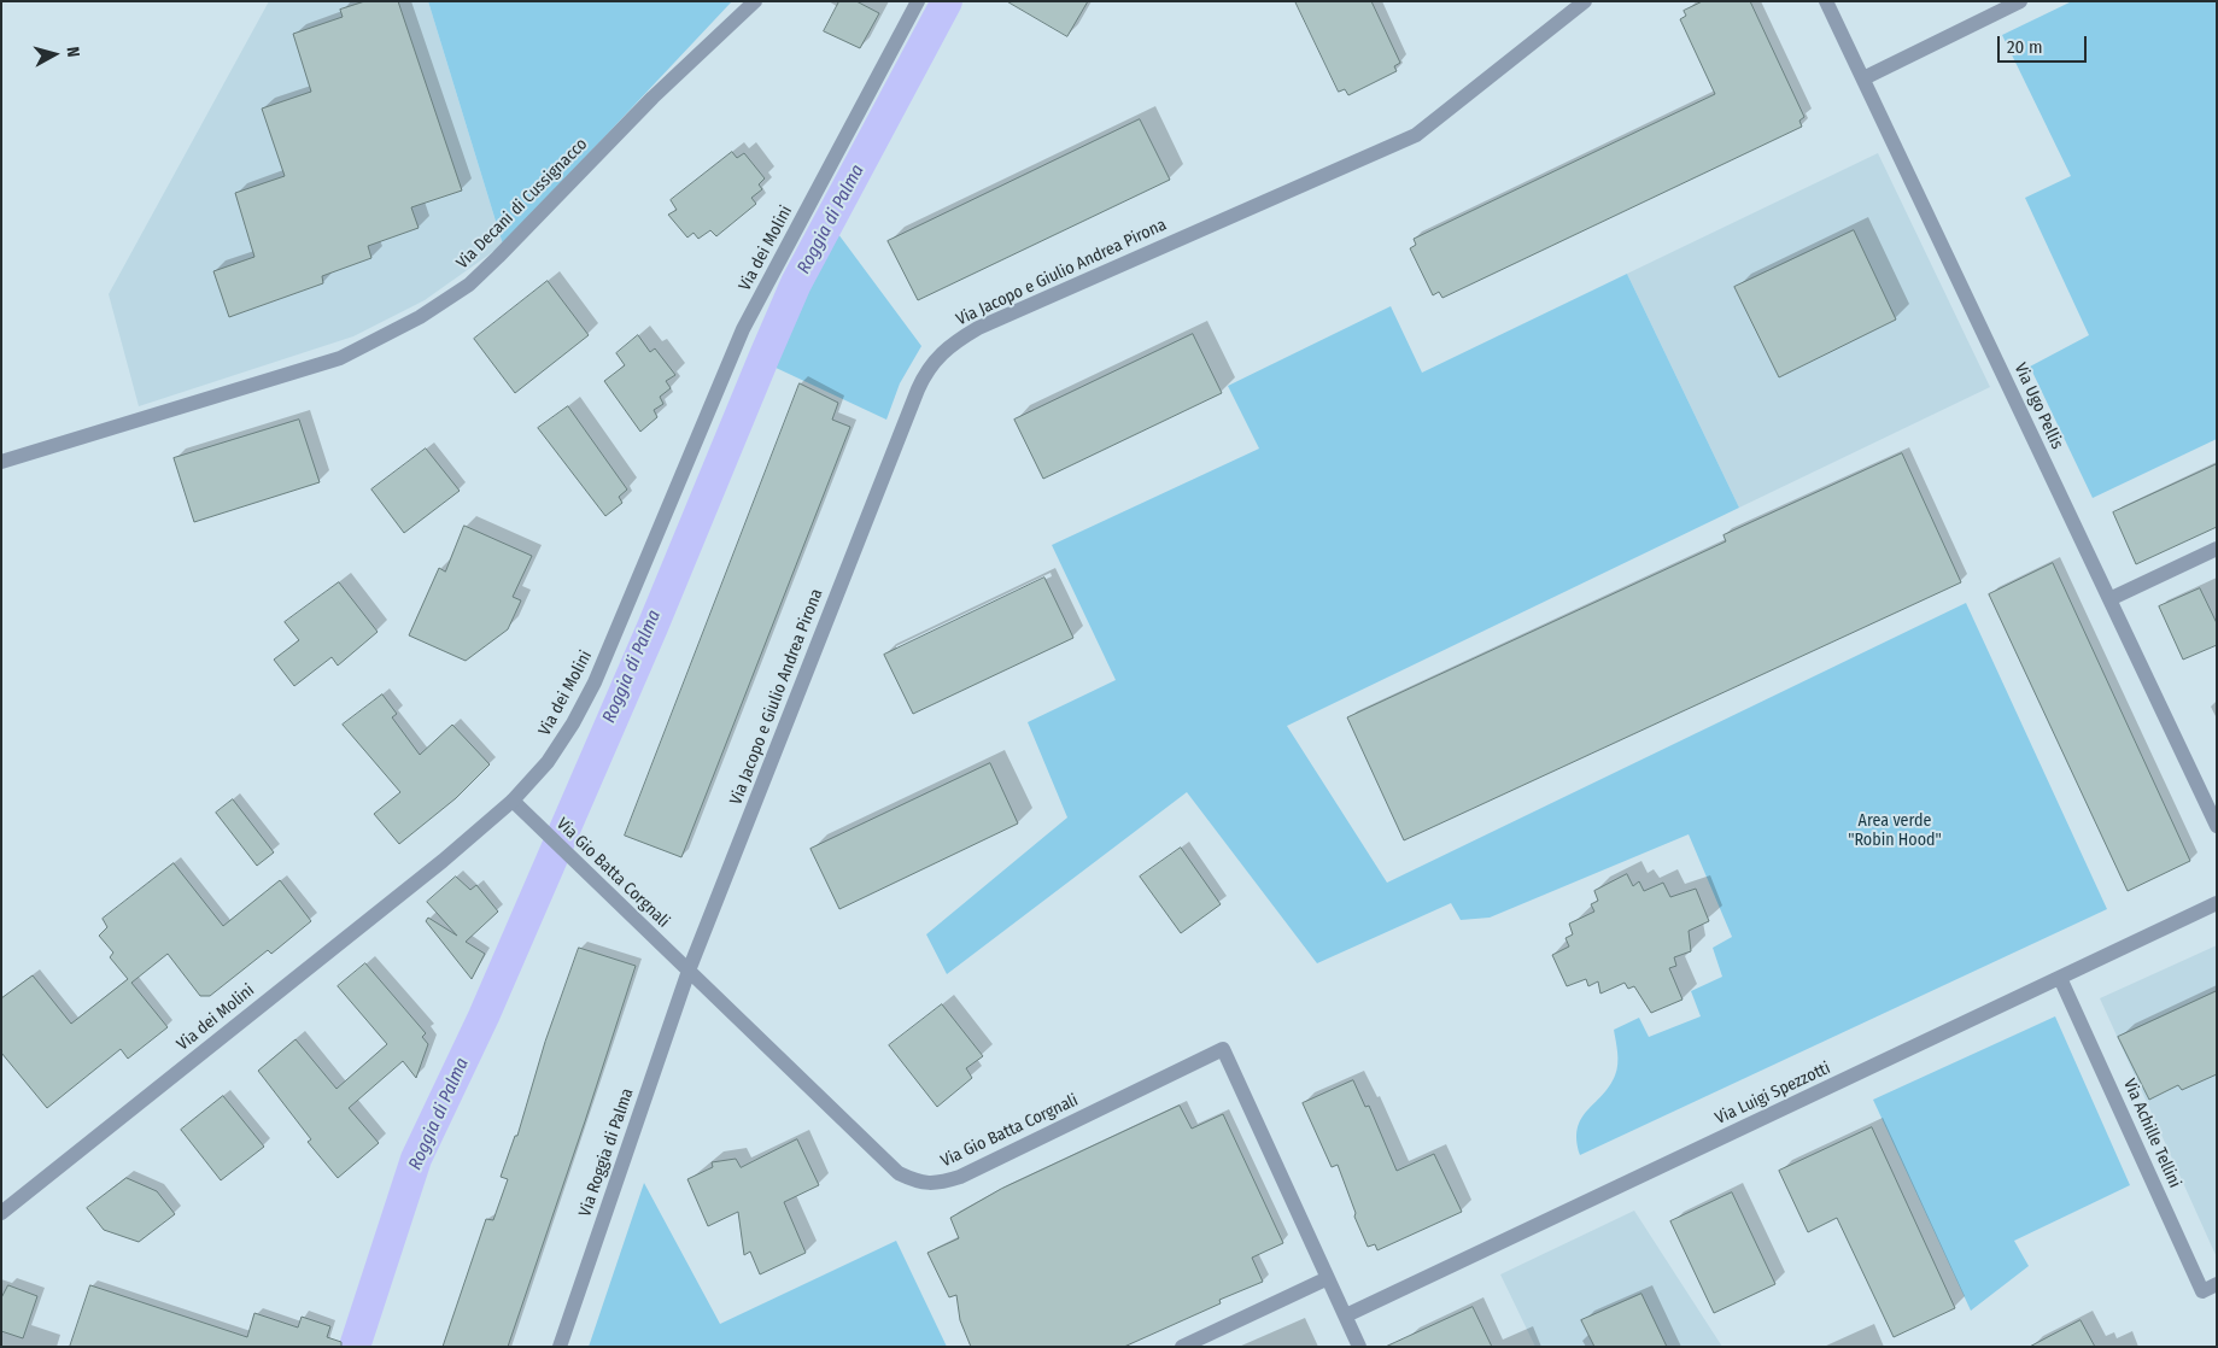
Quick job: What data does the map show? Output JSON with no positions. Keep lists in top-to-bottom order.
{
  "streets": {
    "street": [
      "Via Decani di Cussignacco",
      "Via dei Molini",
      "Via Jacopo e Giulio Andrea Pirona",
      "Via Ugo Pellis",
      "Via Gio Batta Corgnali",
      "Via Luigi Spezzotti",
      "Via Achille Tellini",
      "Via Roggia di Palma"
    ]
  },
  "crossings": [
    ["Via dei Molini", "Via Gio Batta Corgnali"],
    ["Via Jacopo e Giulio Andrea Pirona", "Via Gio Batta Corgnali"],
    ["Via Jacopo e Giulio Andrea Pirona", "Via Roggia di Palma"],
    ["Via Gio Batta Corgnali", "Via Luigi Spezzotti"],
    ["Via Gio Batta Corgnali", "Via Roggia di Palma"],
    ["Via Luigi Spezzotti", "Via Achille Tellini"]
  ],
  "water": ["Roggia di Palma"],
  "parks": ["Area verde \"Robin Hood\""],
  "scale_bar": "20 m",
  "north": "right"
}
